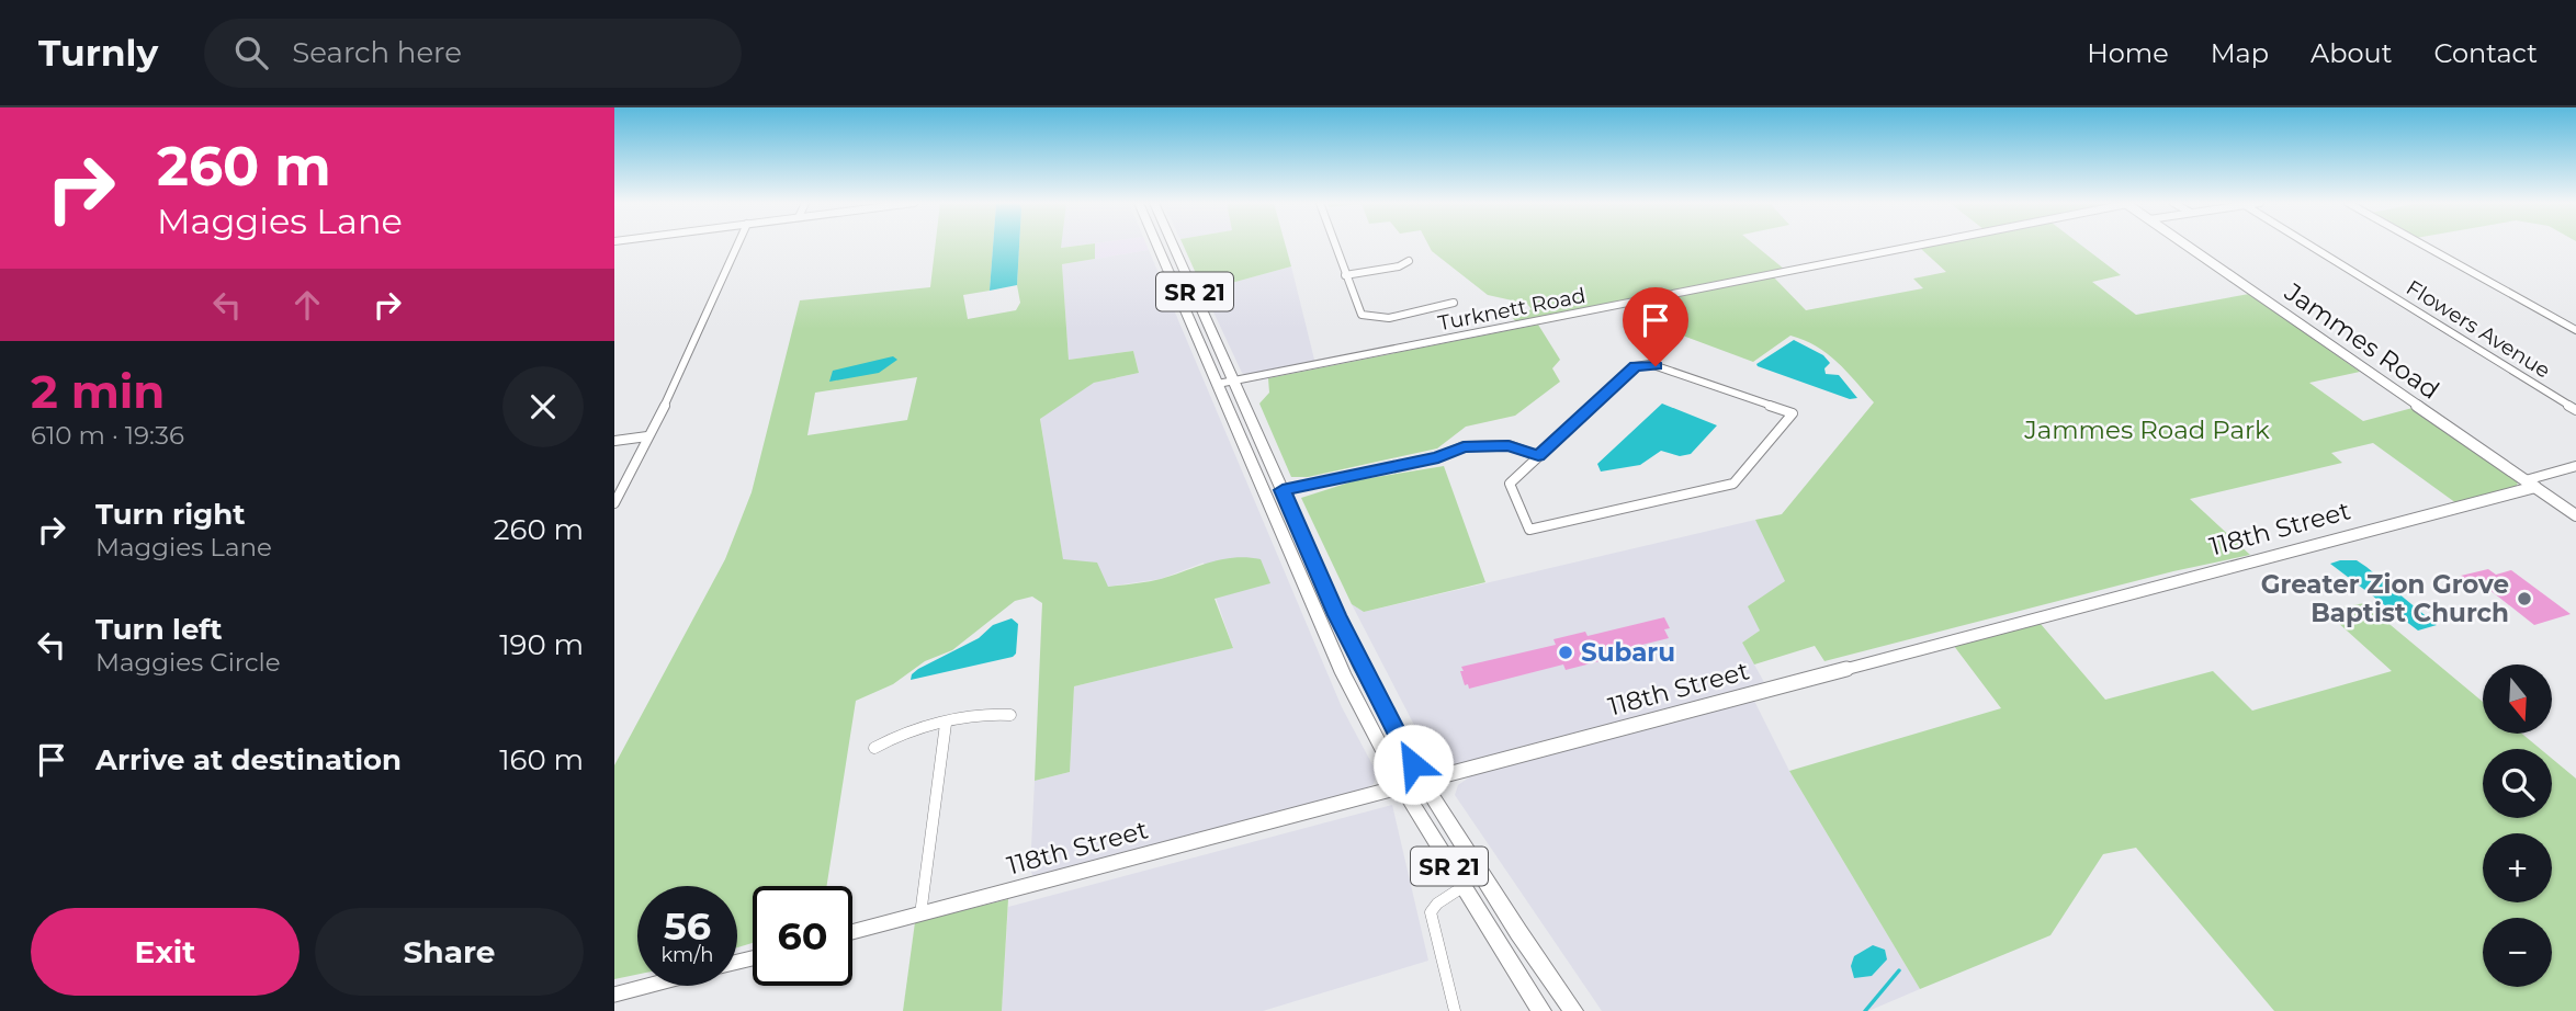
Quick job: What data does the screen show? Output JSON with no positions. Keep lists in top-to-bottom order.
{
  "streets": {
    "main road": ["SR 21"],
    "street": [
      "Turknett Road",
      "Flowers Avenue",
      "Jammes Road",
      "118th Street"
    ]
  },
  "crossings": [
    ["SR 21", "Turknett Road"],
    ["SR 21", "118th Street"],
    ["Jammes Road", "118th Street"]
  ],
  "parks": ["Jammes Road Park"],
  "places": ["Greater Zion Grove Baptist Church", "Subaru"],
  "north": "bottom",
  "page": {
    "header": "Turnly",
    "search": "Search here",
    "nav": [
      "Home",
      "Map",
      "About",
      "Contact"
    ],
    "turn": ["260 m", "Maggies Lane"],
    "heading": ["2 min", "610 m · 19:36"],
    "list": [
      {
        "name": "Turn right",
        "note": "Maggies Lane",
        "value": "260 m"
      },
      {
        "name": "Turn left",
        "note": "Maggies Circle",
        "value": "190 m"
      },
      {
        "name": "Arrive at destination",
        "value": "160 m"
      }
    ],
    "map_buttons": ["+", "−"],
    "speed": "56 km/h",
    "limit": "60",
    "buttons": ["Exit", "Share"]
  }
}
